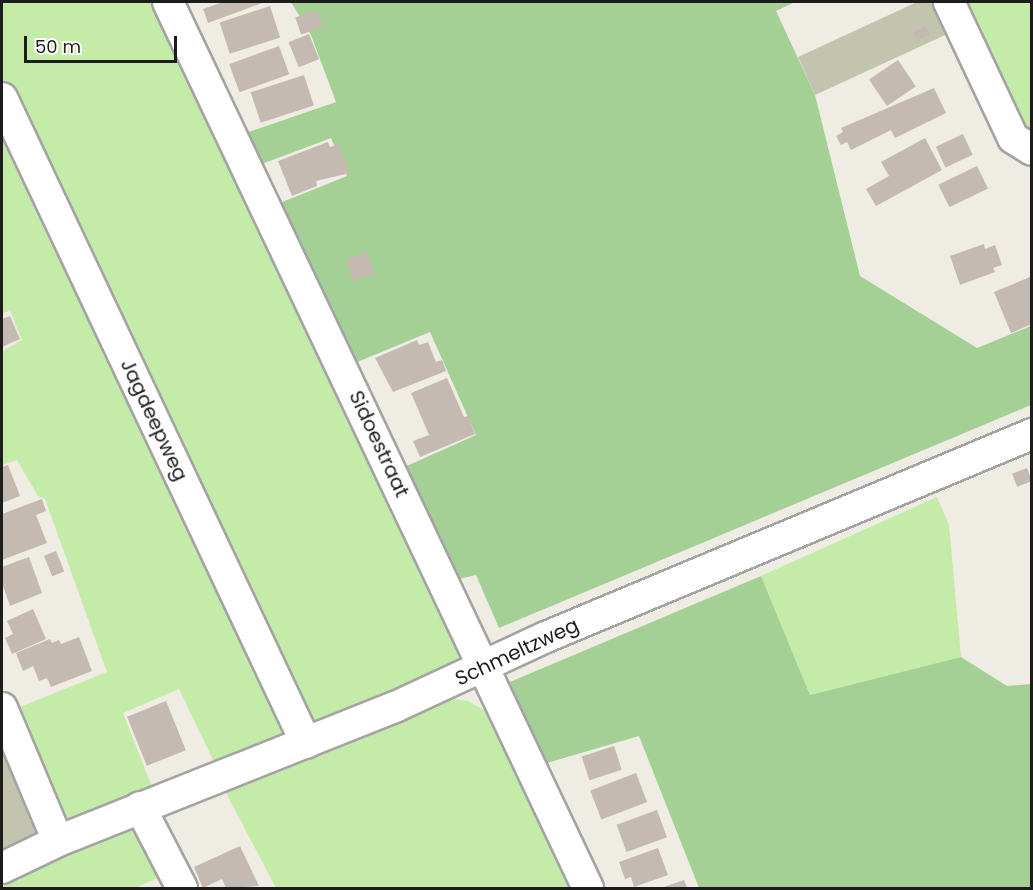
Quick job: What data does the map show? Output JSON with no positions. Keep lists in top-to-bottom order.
{
  "streets": {
    "street": ["Jagdeepweg", "Sidoestraat", "Schmeltzweg"]
  },
  "crossings": [
    ["Jagdeepweg", "Schmeltzweg"],
    ["Sidoestraat", "Schmeltzweg"]
  ],
  "scale_bar": "50 m"
}
